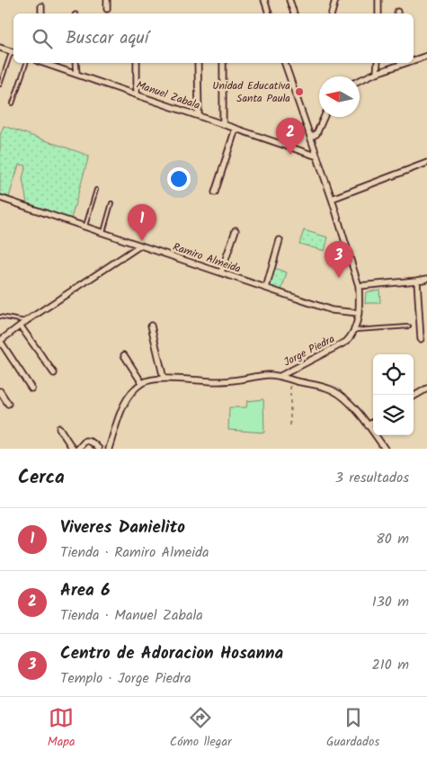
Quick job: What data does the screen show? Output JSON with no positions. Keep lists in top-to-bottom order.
{
  "streets": {
    "street": ["Manuel Zabala", "Ramiro Almeida", "Jorge Piedra"]
  },
  "crossings": [
    ["Manuel Zabala", "Jorge Piedra"],
    ["Ramiro Almeida", "Jorge Piedra"]
  ],
  "places": ["Unidad Educativa Santa Paula"],
  "north": "left",
  "page": {
    "search": "Buscar aquí",
    "pins": ["2", "1", "3"],
    "heading": ["Cerca", "3 resultados"],
    "list": [
      {
        "mark": "1",
        "name": "Viveres Danielito",
        "note": "Tienda · Ramiro Almeida",
        "value": "80 m"
      },
      {
        "mark": "2",
        "name": "Area 6",
        "note": "Tienda · Manuel Zabala",
        "value": "130 m"
      },
      {
        "mark": "3",
        "name": "Centro de Adoracion Hosanna",
        "note": "Templo · Jorge Piedra",
        "value": "210 m"
      }
    ],
    "nav": ["Mapa", "Cómo llegar", "Guardados"]
  }
}
